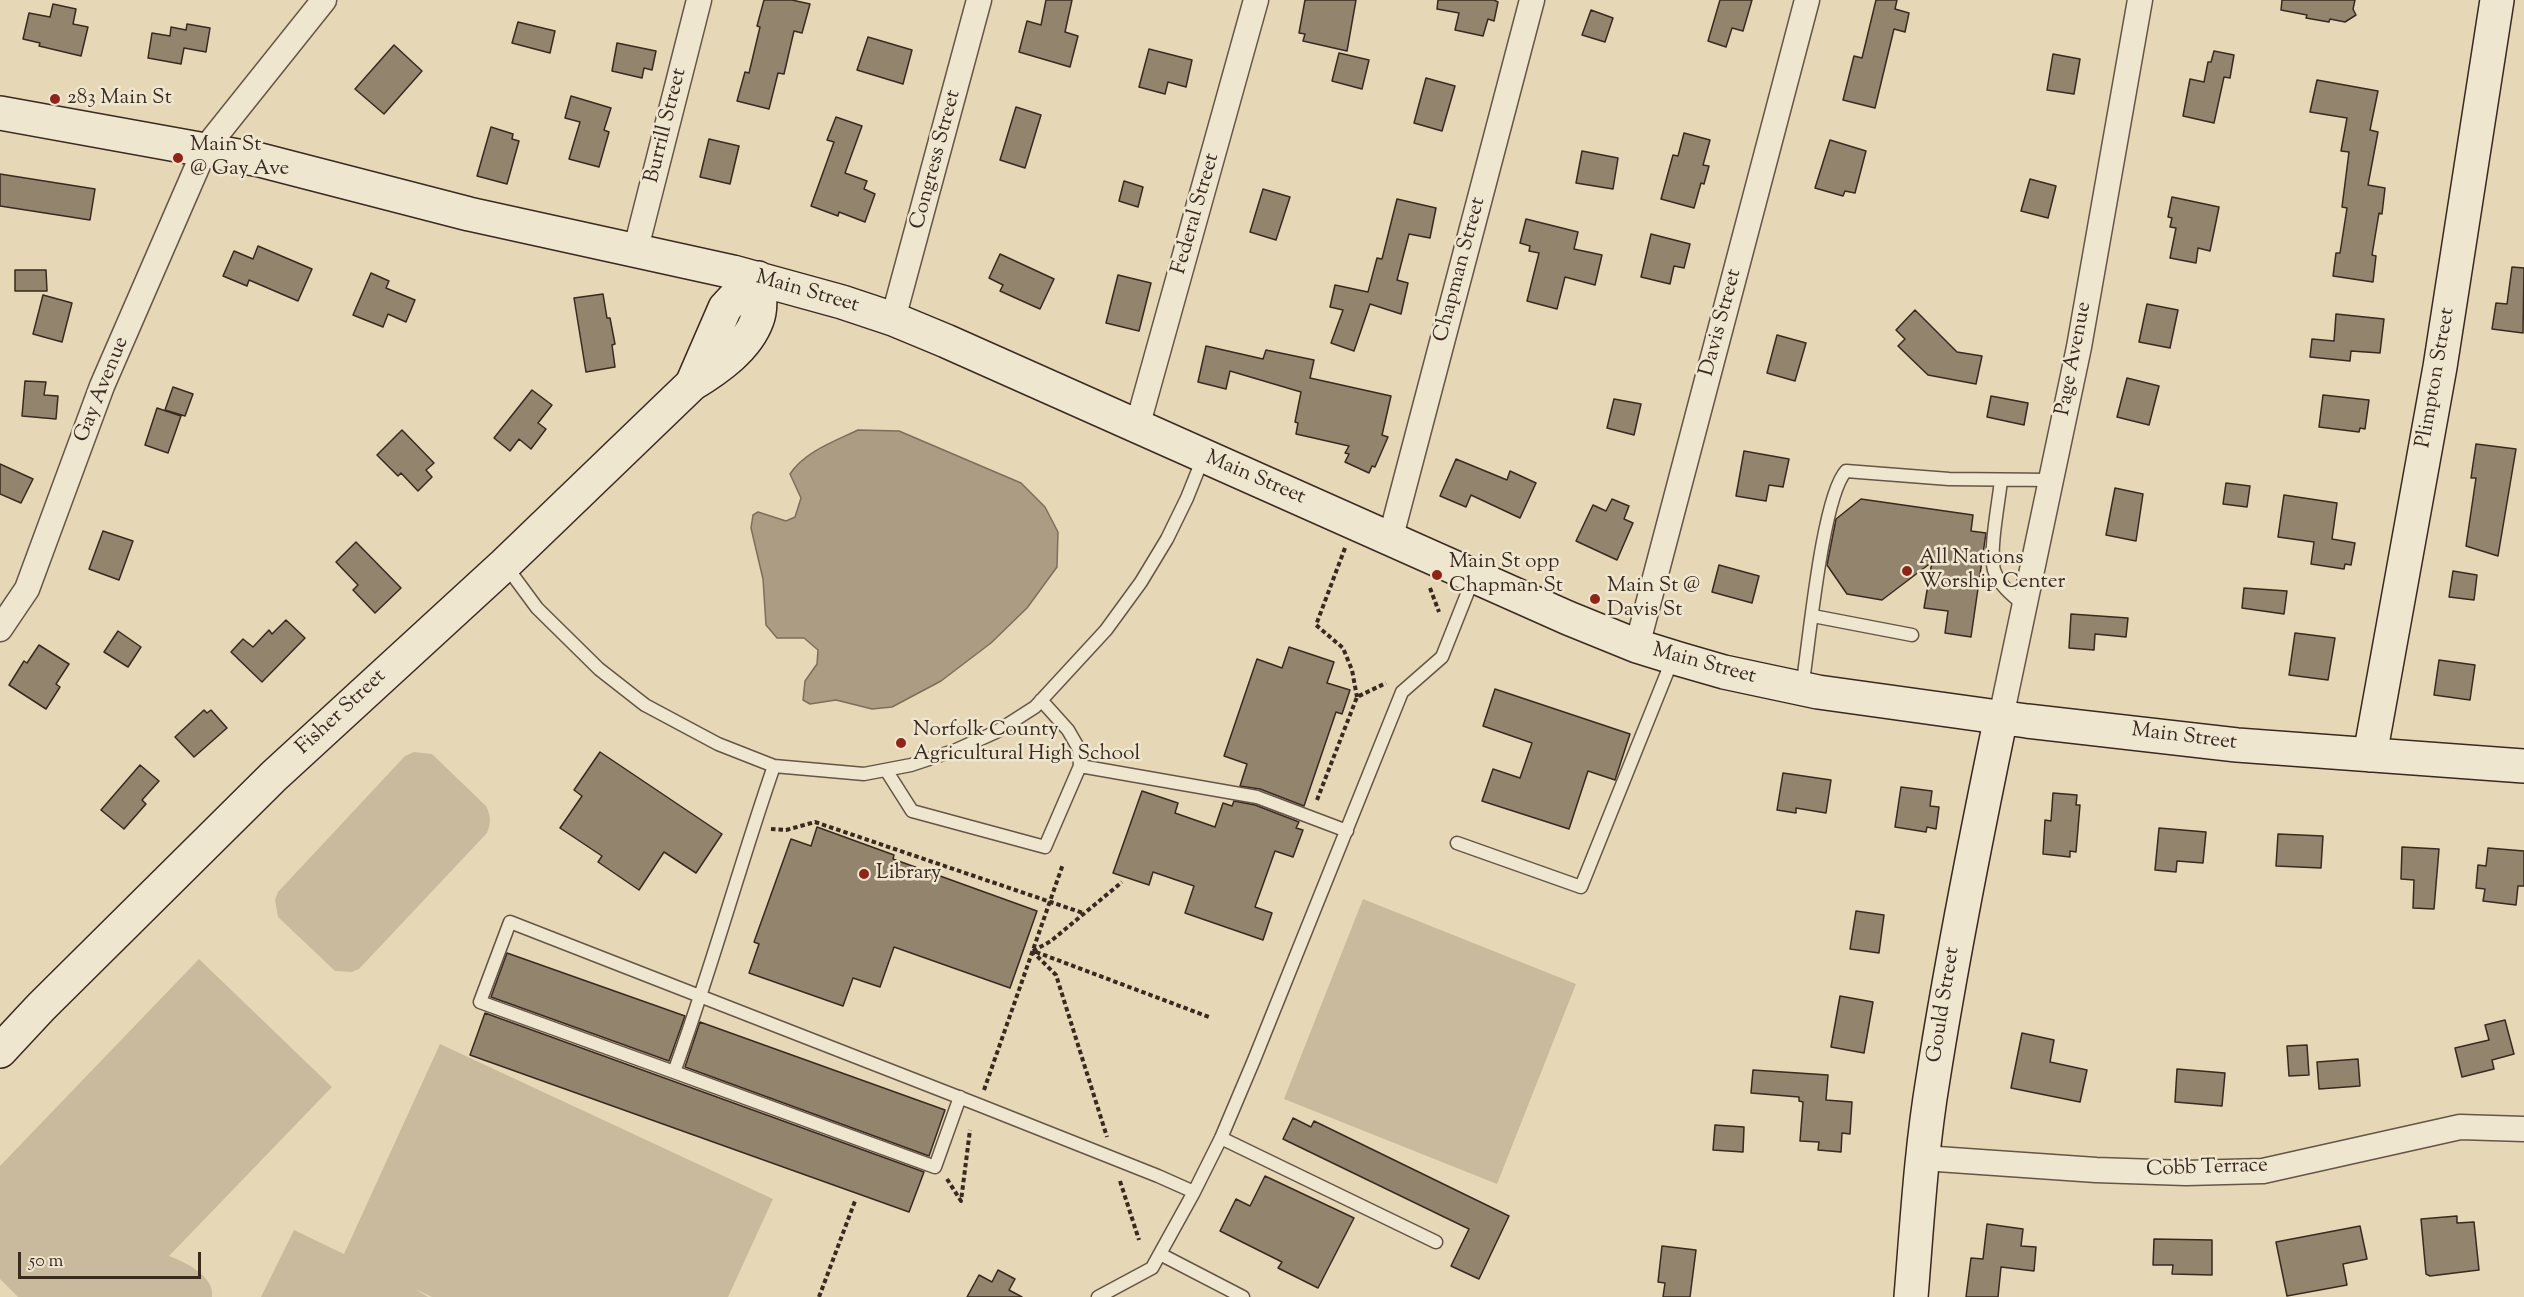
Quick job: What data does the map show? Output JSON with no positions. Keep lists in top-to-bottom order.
{
  "streets": {
    "main road": [
      "Main Street",
      "Plimpton Street",
      "Fisher Street",
      "Gould Street"
    ],
    "street": [
      "Burrill Street",
      "Congress Street",
      "Federal Street",
      "Chapman Street",
      "Davis Street",
      "Page Avenue",
      "Gay Avenue",
      "Cobb Terrace"
    ]
  },
  "crossings": [
    ["Burrill Street", "Main Street"],
    ["Congress Street", "Main Street"],
    ["Federal Street", "Main Street"],
    ["Chapman Street", "Main Street"],
    ["Main Street", "Davis Street"],
    ["Main Street", "Page Avenue"],
    ["Main Street", "Plimpton Street"],
    ["Main Street", "Gay Avenue"],
    ["Main Street", "Fisher Street"],
    ["Main Street", "Gould Street"],
    ["Page Avenue", "Gould Street"],
    ["Gould Street", "Cobb Terrace"]
  ],
  "places": [
    "283 Main St",
    "Main St @ Gay Ave",
    "All Nations Worship Center",
    "Main St opp Chapman St",
    "Main St @ Davis St",
    "Norfolk County Agricultural High School",
    "Library"
  ],
  "scale_bar": "50 m"
}
